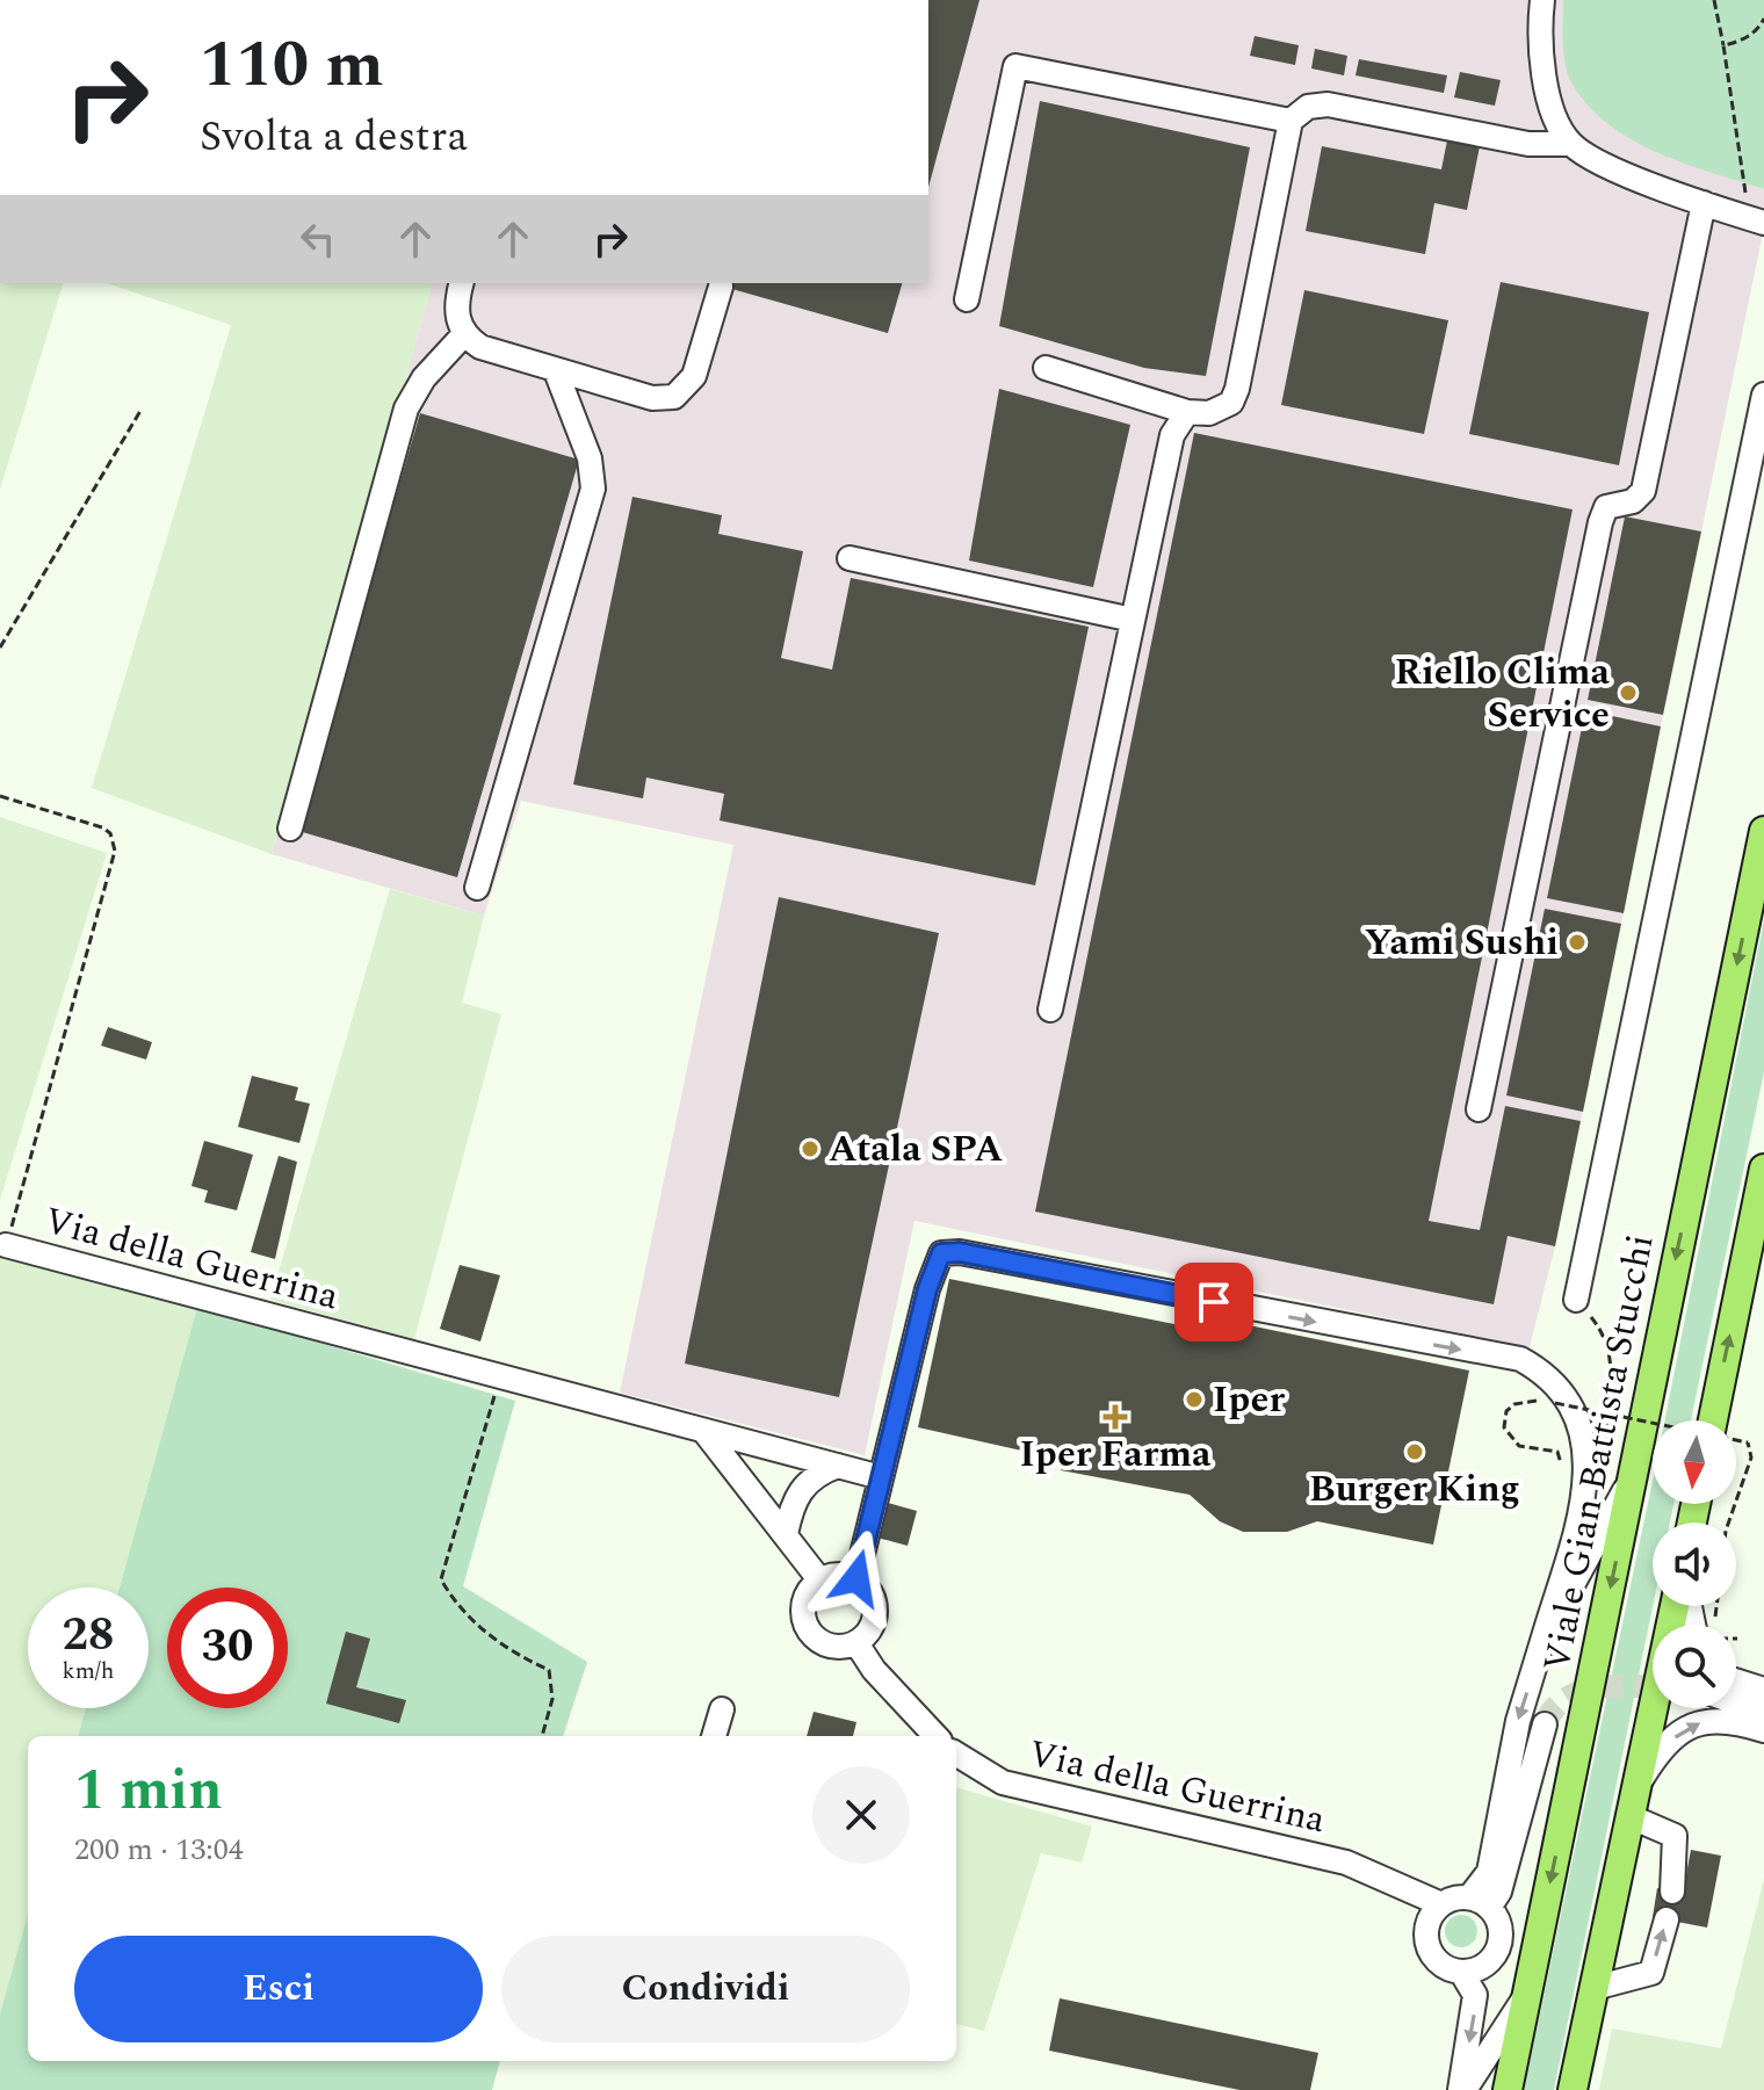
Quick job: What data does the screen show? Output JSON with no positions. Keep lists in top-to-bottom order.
{
  "streets": {
    "main road": ["Viale Gian Battista Stucchi"],
    "street": ["Via della Guerrina"]
  },
  "places": {
    "other": [
      "Riello Clima Service",
      "Yami Sushi",
      "Atala SPA",
      "Iper",
      "Burger King"
    ],
    "health": ["Iper Farma"]
  },
  "north": "bottom",
  "page": {
    "turn": ["110 m", "Svolta a destra"],
    "speed": "28 km/h",
    "limit": "30",
    "heading": ["1 min", "200 m · 13:04"],
    "buttons": ["Esci", "Condividi"]
  }
}
